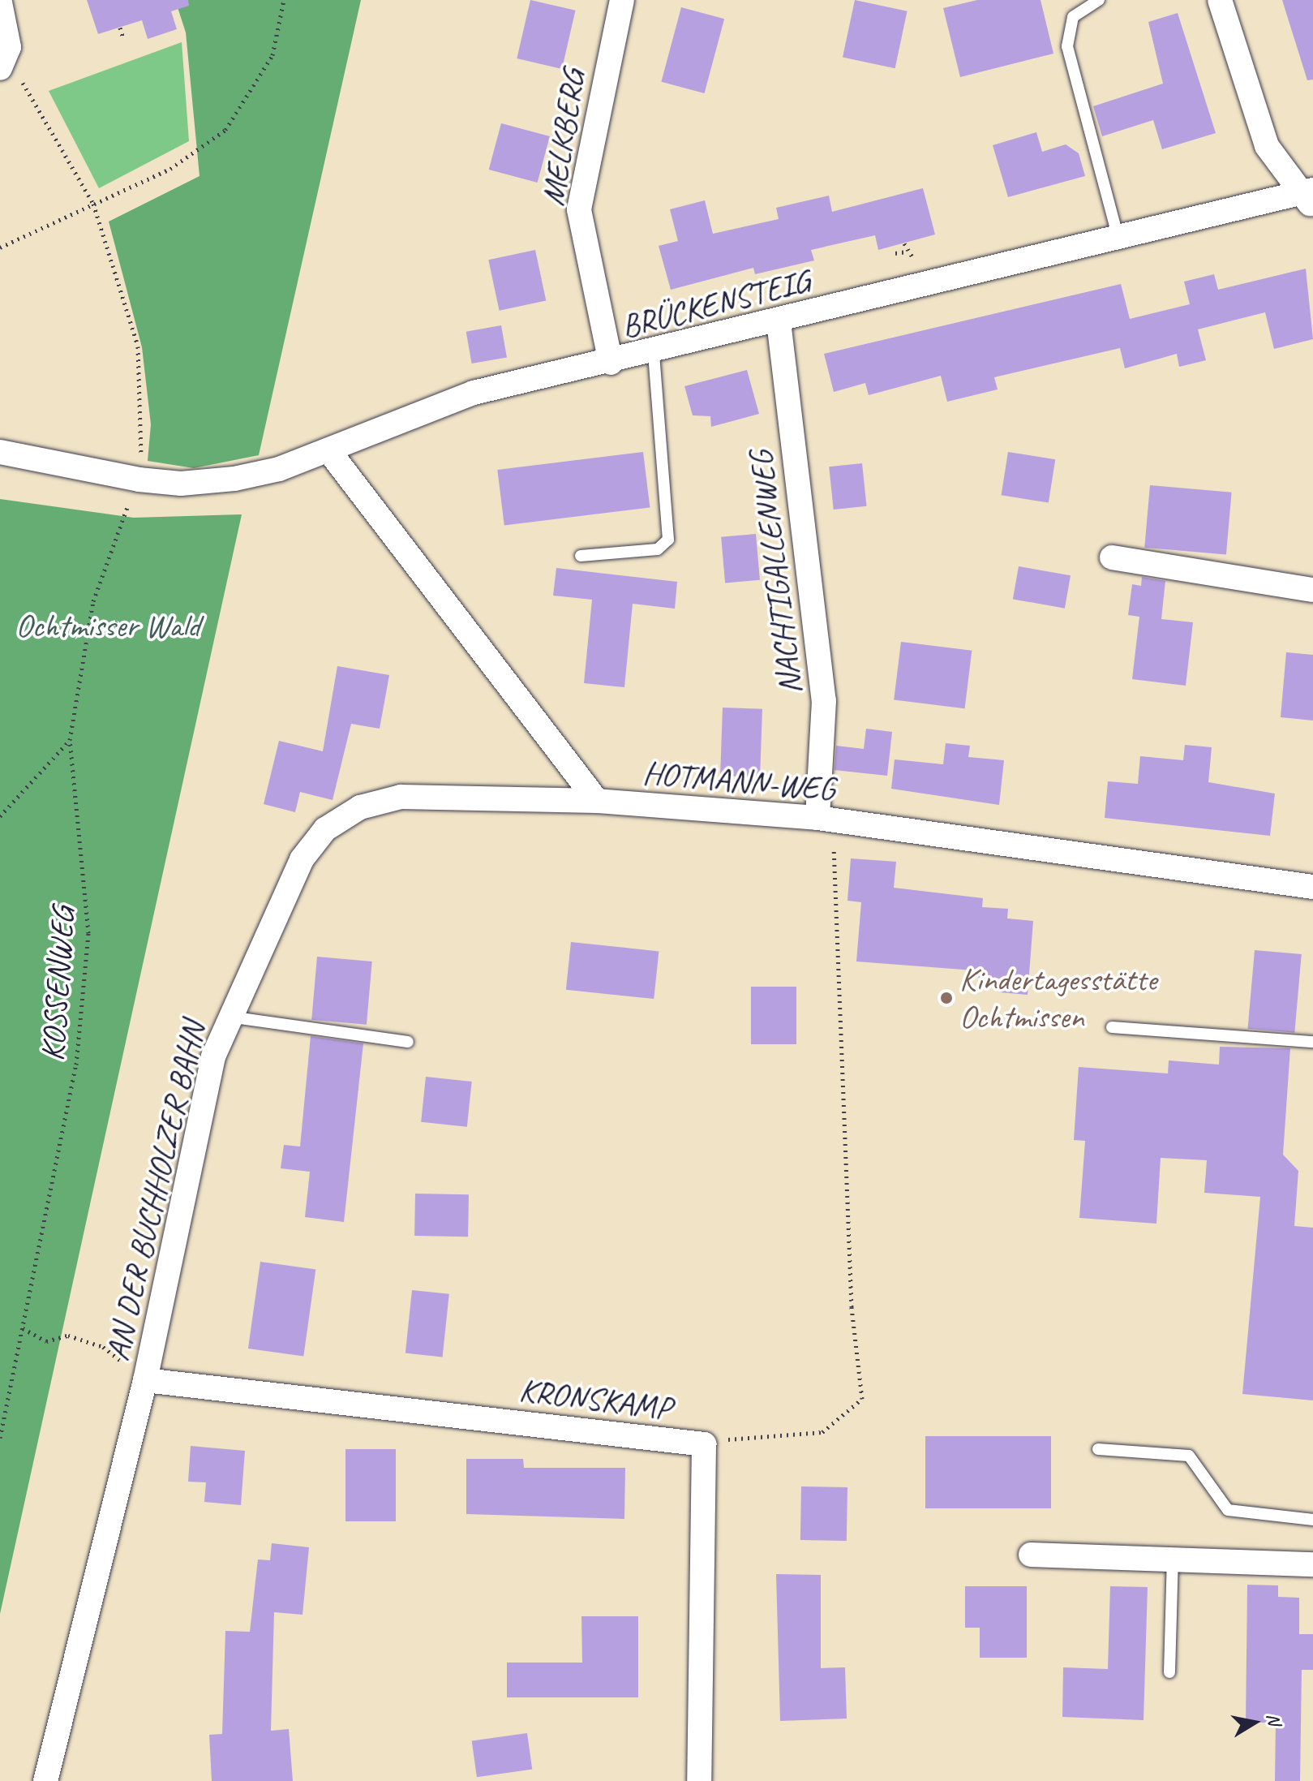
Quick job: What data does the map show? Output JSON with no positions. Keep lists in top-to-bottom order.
{
  "streets": {
    "street": [
      "MELKBERG",
      "BRÜCKENSTEIG",
      "NACHTIGALLENWEG",
      "HOTMANN-WEG",
      "AN DER BUCHHOLZER BAHN",
      "KRONSKAMP"
    ],
    "path": ["KOSSENWEG"]
  },
  "crossings": [
    ["MELKBERG", "BRÜCKENSTEIG"],
    ["BRÜCKENSTEIG", "NACHTIGALLENWEG"],
    ["BRÜCKENSTEIG", "HOTMANN-WEG"],
    ["NACHTIGALLENWEG", "HOTMANN-WEG"],
    ["HOTMANN-WEG", "AN DER BUCHHOLZER BAHN"],
    ["AN DER BUCHHOLZER BAHN", "KRONSKAMP"]
  ],
  "parks": ["Ochtmisser Wald"],
  "places": ["Kindertagesstätte Ochtmissen"],
  "north": "right"
}
